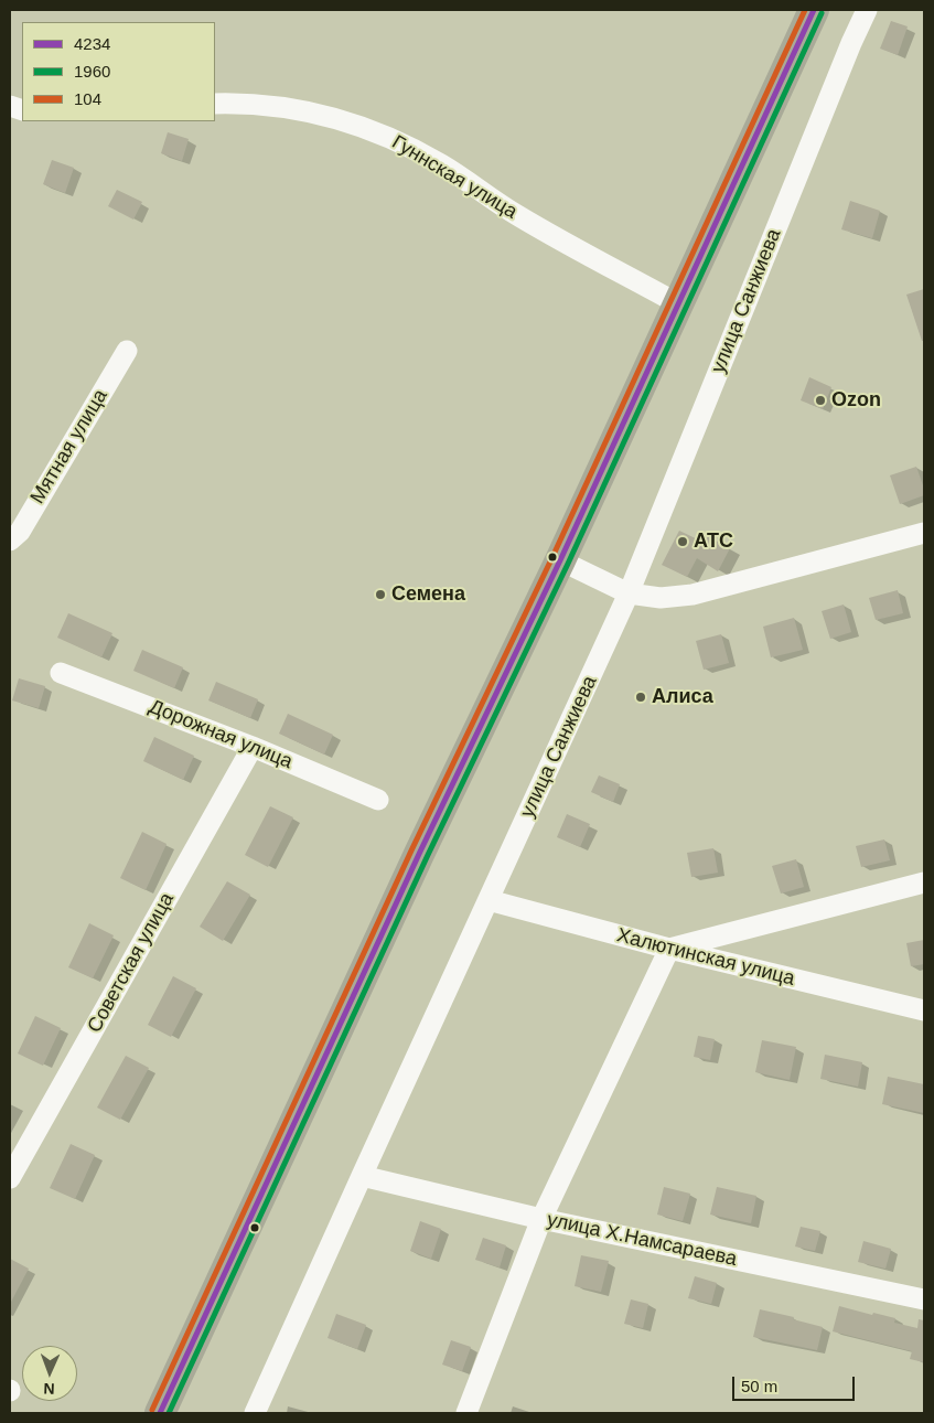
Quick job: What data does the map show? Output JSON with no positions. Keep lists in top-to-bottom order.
{
  "streets": {
    "street": [
      "Гуннская улица",
      "улица Санжиева",
      "Мятная улица",
      "Дорожная улица",
      "Халютинская улица",
      "Советская улица",
      "улица Х.Намсараева"
    ]
  },
  "crossings": [
    ["улица Санжиева", "Халютинская улица"],
    ["улица Санжиева", "улица Х.Намсараева"],
    ["Дорожная улица", "Советская улица"]
  ],
  "places": [
    "Ozon",
    "АТС",
    "Семена",
    "Алиса"
  ],
  "lines": ["transit line 4234", "transit line 104", "transit line 1960"],
  "legend": ["4234", "1960", "104"],
  "scale_bar": "50 m",
  "north": "bottom"
}
